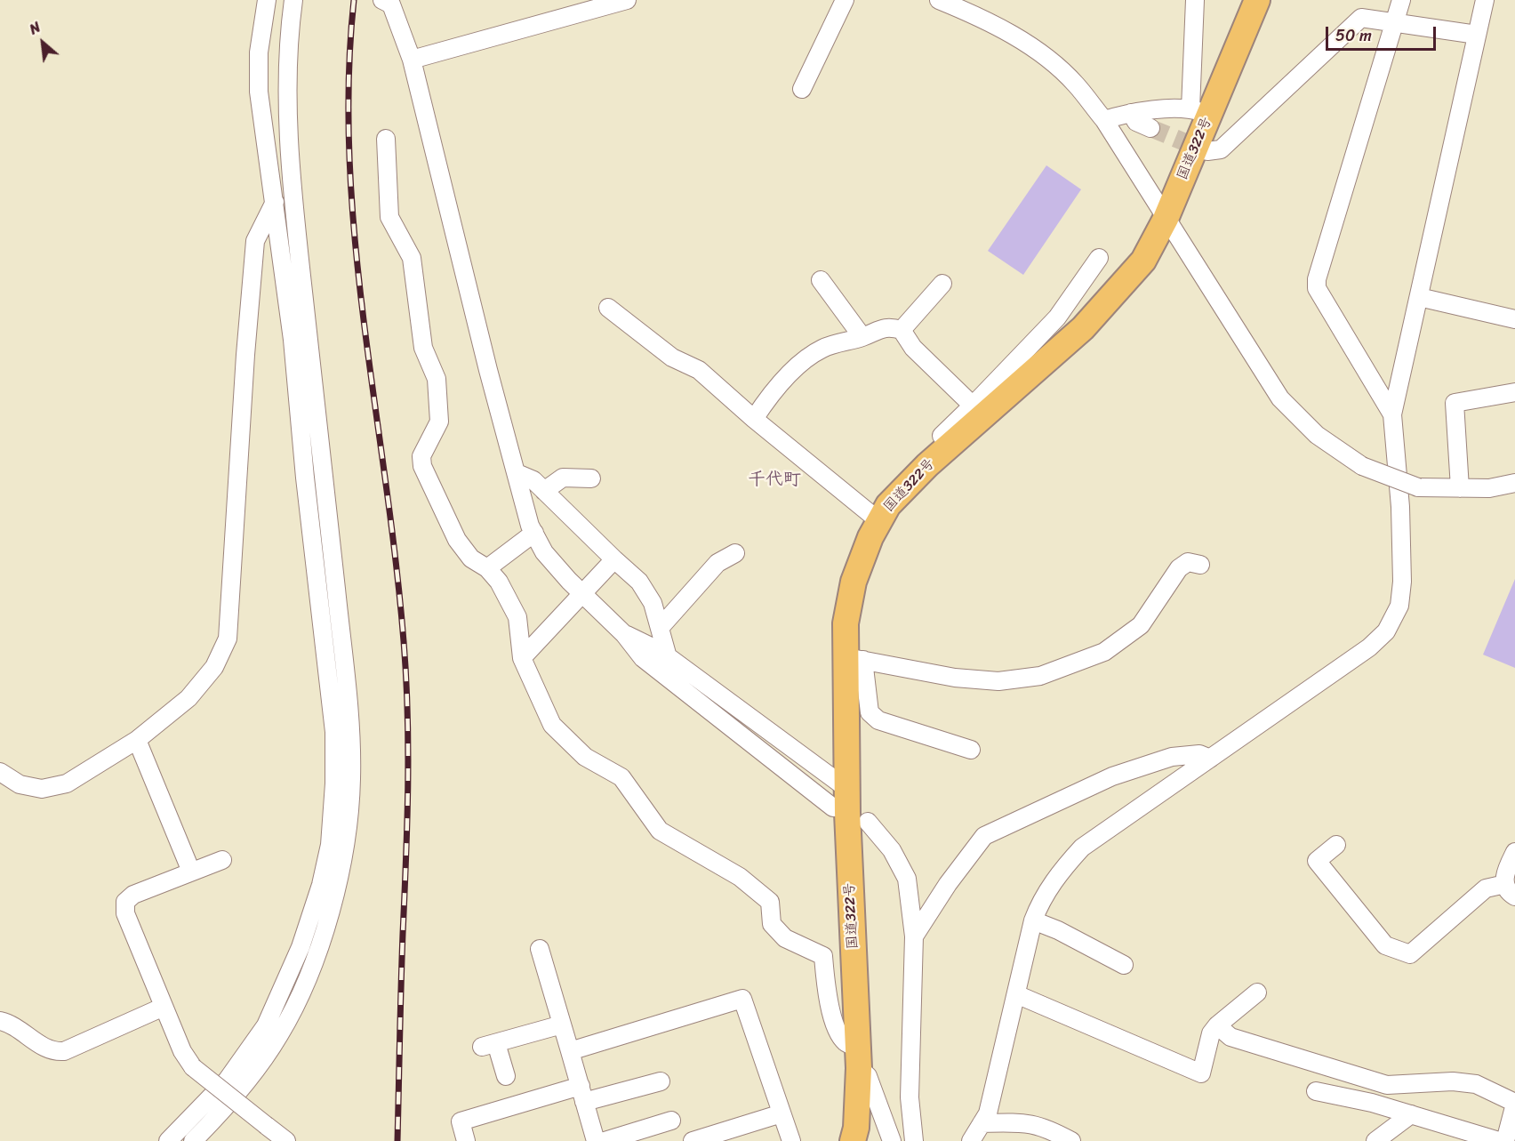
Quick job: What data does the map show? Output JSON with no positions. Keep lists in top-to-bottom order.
{
  "streets": {
    "highway": ["国道322号"]
  },
  "districts": ["千代町"],
  "scale_bar": "50 m",
  "north": "top left"
}
